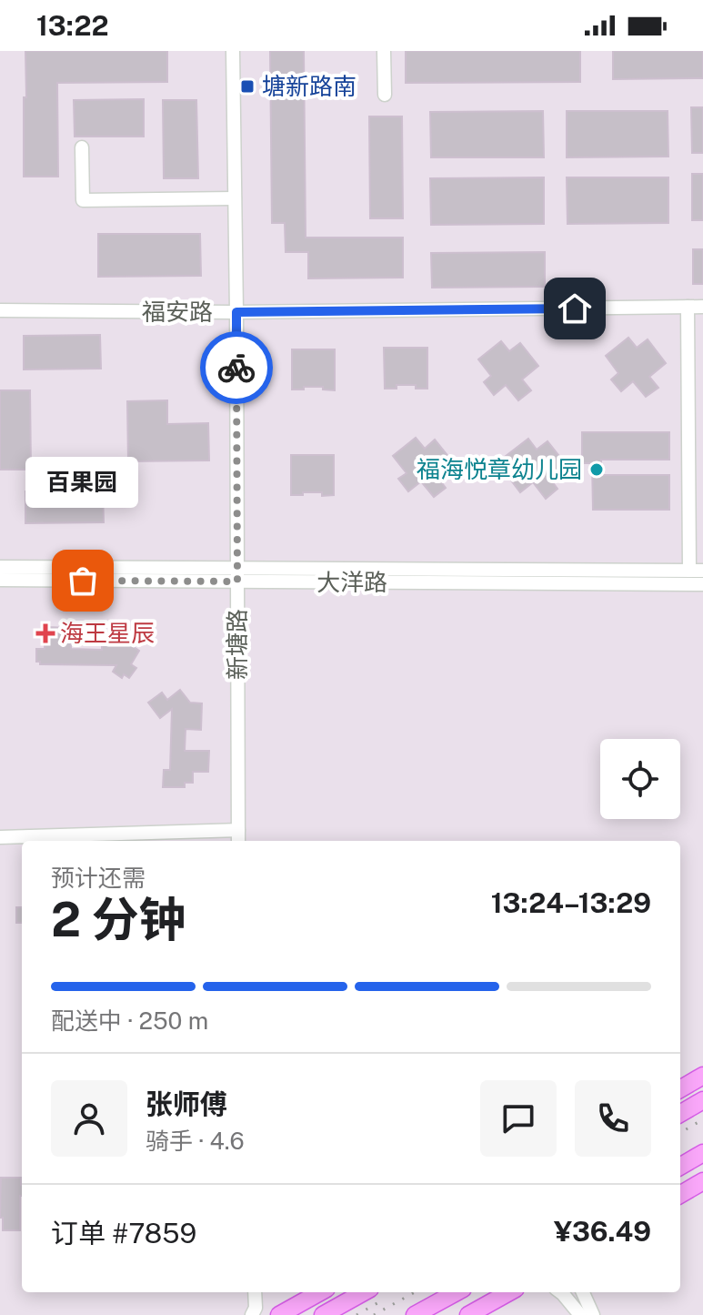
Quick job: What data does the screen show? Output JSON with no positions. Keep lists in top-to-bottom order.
{
  "streets": {
    "street": ["福安路", "大洋路", "新塘路"]
  },
  "crossings": [
    ["福安路", "新塘路"],
    ["大洋路", "新塘路"]
  ],
  "places": {
    "transit": ["塘新路南"],
    "other": ["福海悦章幼儿园", "百果园"],
    "health": ["海王星辰"]
  },
  "page": {
    "status": "13:22",
    "bubble": "百果园",
    "heading": ["2 分钟", "预计还需", "13:24–13:29"],
    "panel": [
      "张师傅",
      "骑手 · 4.6",
      "订单 #7859",
      "¥36.49"
    ],
    "bar": "配送中 · 250 m"
  }
}
